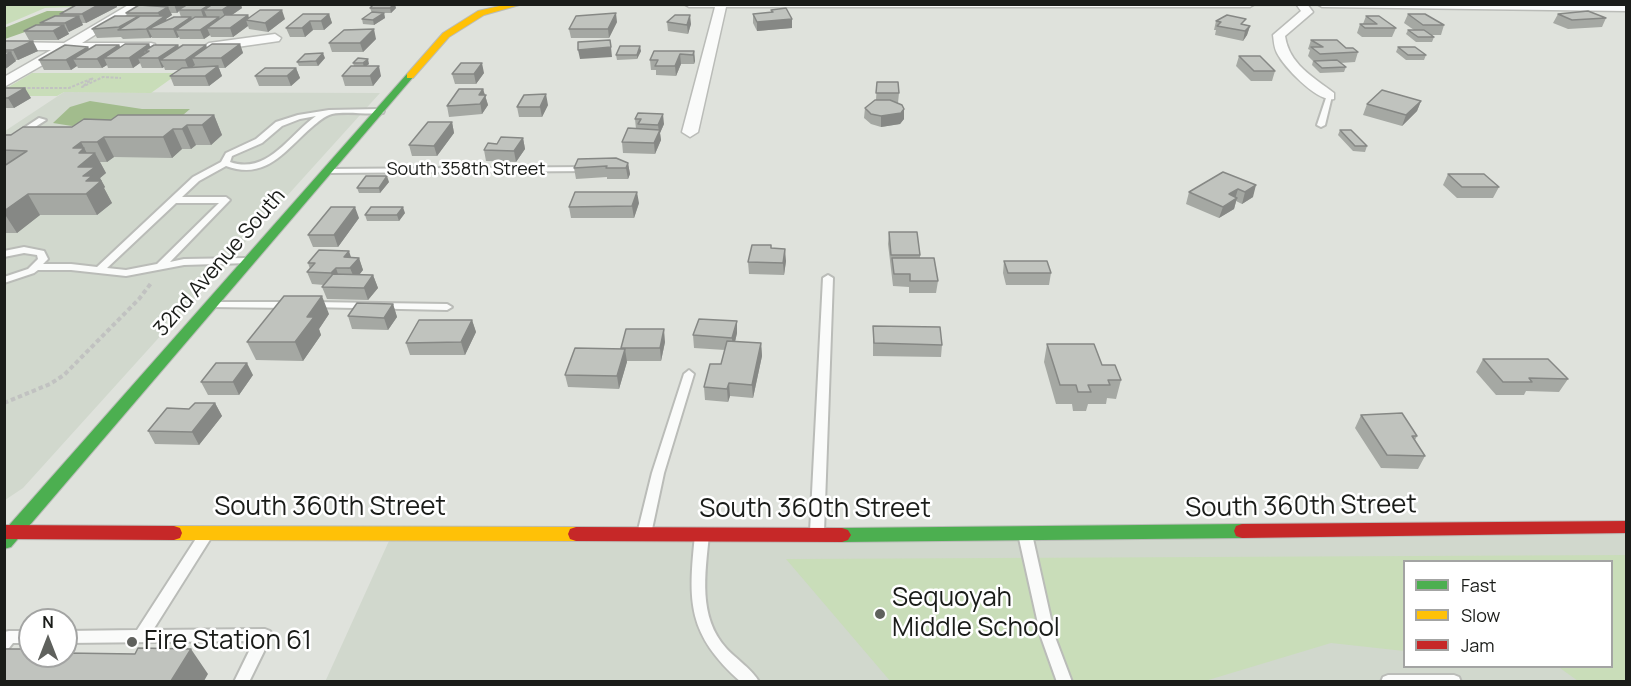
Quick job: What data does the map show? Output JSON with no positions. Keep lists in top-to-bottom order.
{
  "streets": {
    "street": ["32nd Avenue South", "South 360th Street"],
    "lane": ["South 358th Street"]
  },
  "crossings": [
    ["South 358th Street", "32nd Avenue South"],
    ["32nd Avenue South", "South 360th Street"]
  ],
  "places": ["Sequoyah Middle School", "Fire Station 61"],
  "legend": ["Fast", "Slow", "Jam"],
  "north": "top"
}
